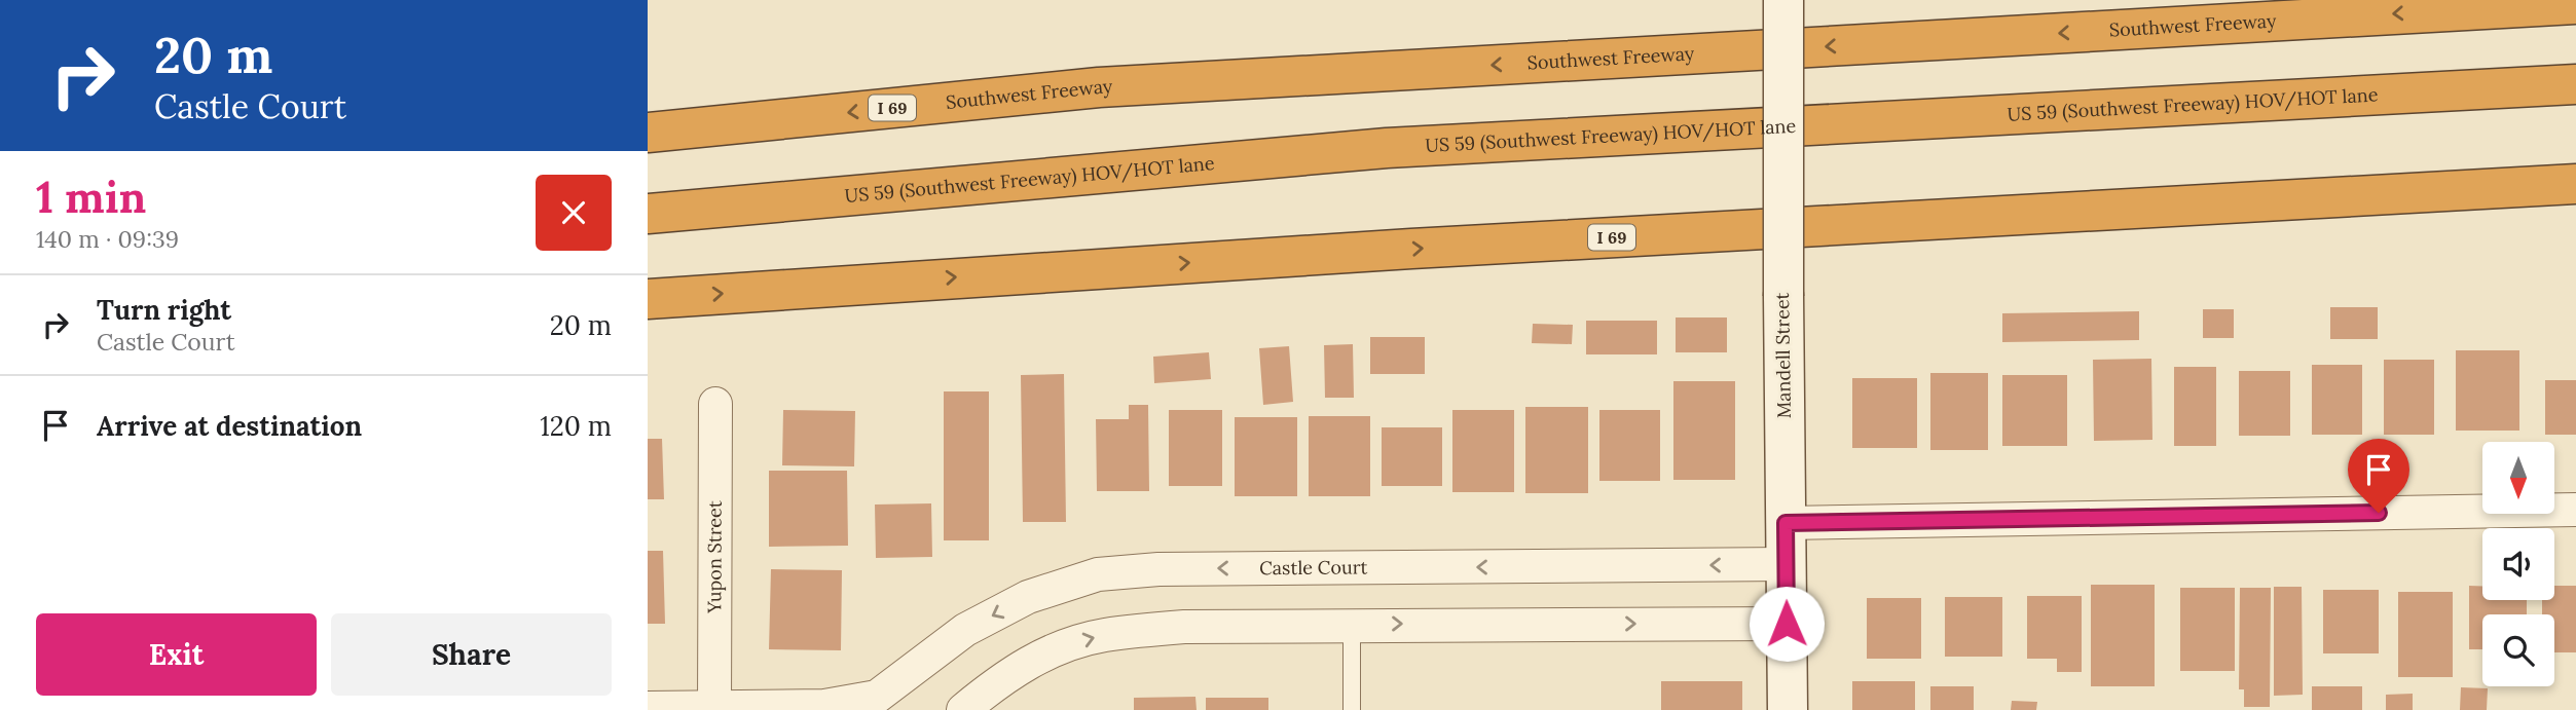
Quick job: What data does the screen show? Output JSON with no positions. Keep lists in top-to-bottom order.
{
  "streets": {
    "highway": ["Southwest Freeway", "US 59 (Southwest Freeway) HOV/HOT lane", "I 69"],
    "street": ["Mandell Street", "Yupon Street", "Castle Court"]
  },
  "crossings": [
    ["Mandell Street", "Castle Court"],
    ["Yupon Street", "Castle Court"]
  ],
  "north": "bottom",
  "page": {
    "turn": ["20 m", "Castle Court"],
    "heading": ["1 min", "140 m · 09:39"],
    "list": [
      {
        "name": "Turn right",
        "note": "Castle Court",
        "value": "20 m"
      },
      {
        "name": "Arrive at destination",
        "value": "120 m"
      }
    ],
    "buttons": ["Exit", "Share"]
  }
}
